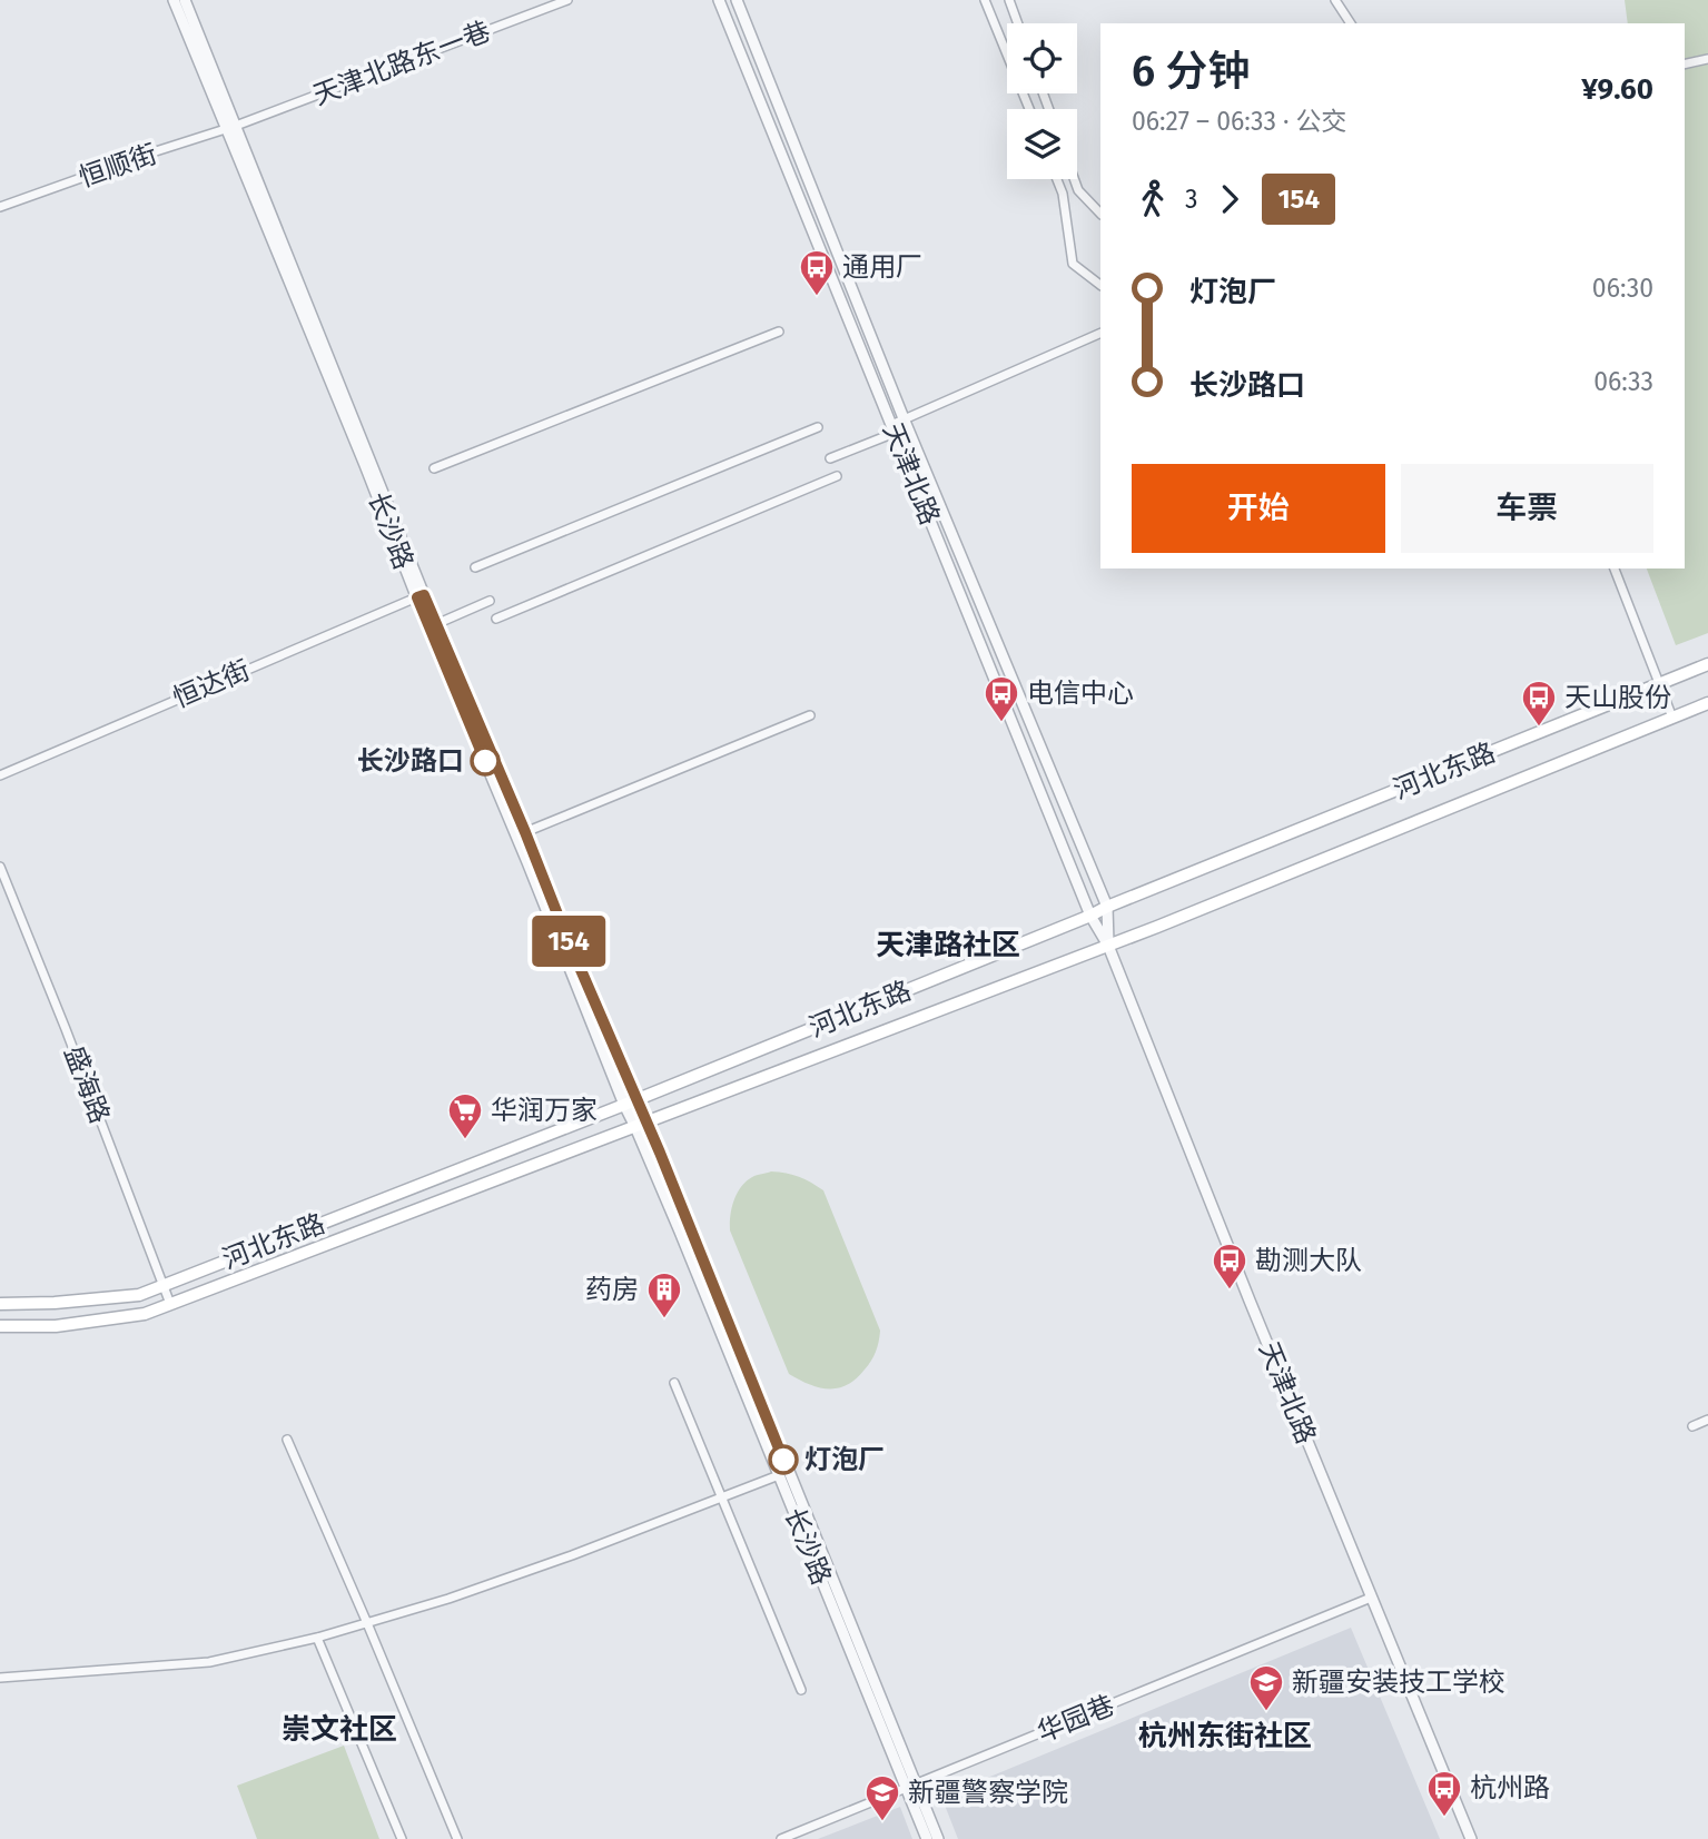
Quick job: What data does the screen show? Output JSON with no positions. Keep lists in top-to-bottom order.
{
  "streets": {
    "main road": ["河北东路"],
    "street": [
      "天津北路东一巷",
      "恒顺街",
      "天津北路",
      "长沙路",
      "恒达街",
      "盛海路",
      "华园巷"
    ]
  },
  "crossings": [
    ["天津北路东一巷", "恒顺街"],
    ["天津北路东一巷", "长沙路"],
    ["恒顺街", "长沙路"],
    ["天津北路", "河北东路"],
    ["天津北路", "华园巷"],
    ["长沙路", "恒达街"],
    ["长沙路", "河北东路"],
    ["长沙路", "华园巷"],
    ["河北东路", "盛海路"]
  ],
  "districts": ["天津路社区", "崇文社区", "杭州东街社区"],
  "places": {
    "bus stop": [
      "通用厂",
      "电信中心",
      "天山股份",
      "勘测大队",
      "杭州路"
    ],
    "other": ["长沙路口", "灯泡厂"],
    "supermarket": ["华润万家"],
    "building": ["药房"],
    "school or university": ["新疆安装技工学校", "新疆警察学院"]
  },
  "lines": ["bus line 154"],
  "page": {
    "on_map": "154",
    "heading": ["6 分钟", "06:27 – 06:33 · 公交", "¥9.60"],
    "legs": ["3", "154"],
    "list": [
      {
        "name": "灯泡厂",
        "value": "06:30"
      },
      {
        "name": "长沙路口",
        "value": "06:33"
      }
    ],
    "buttons": ["开始", "车票"]
  }
}
